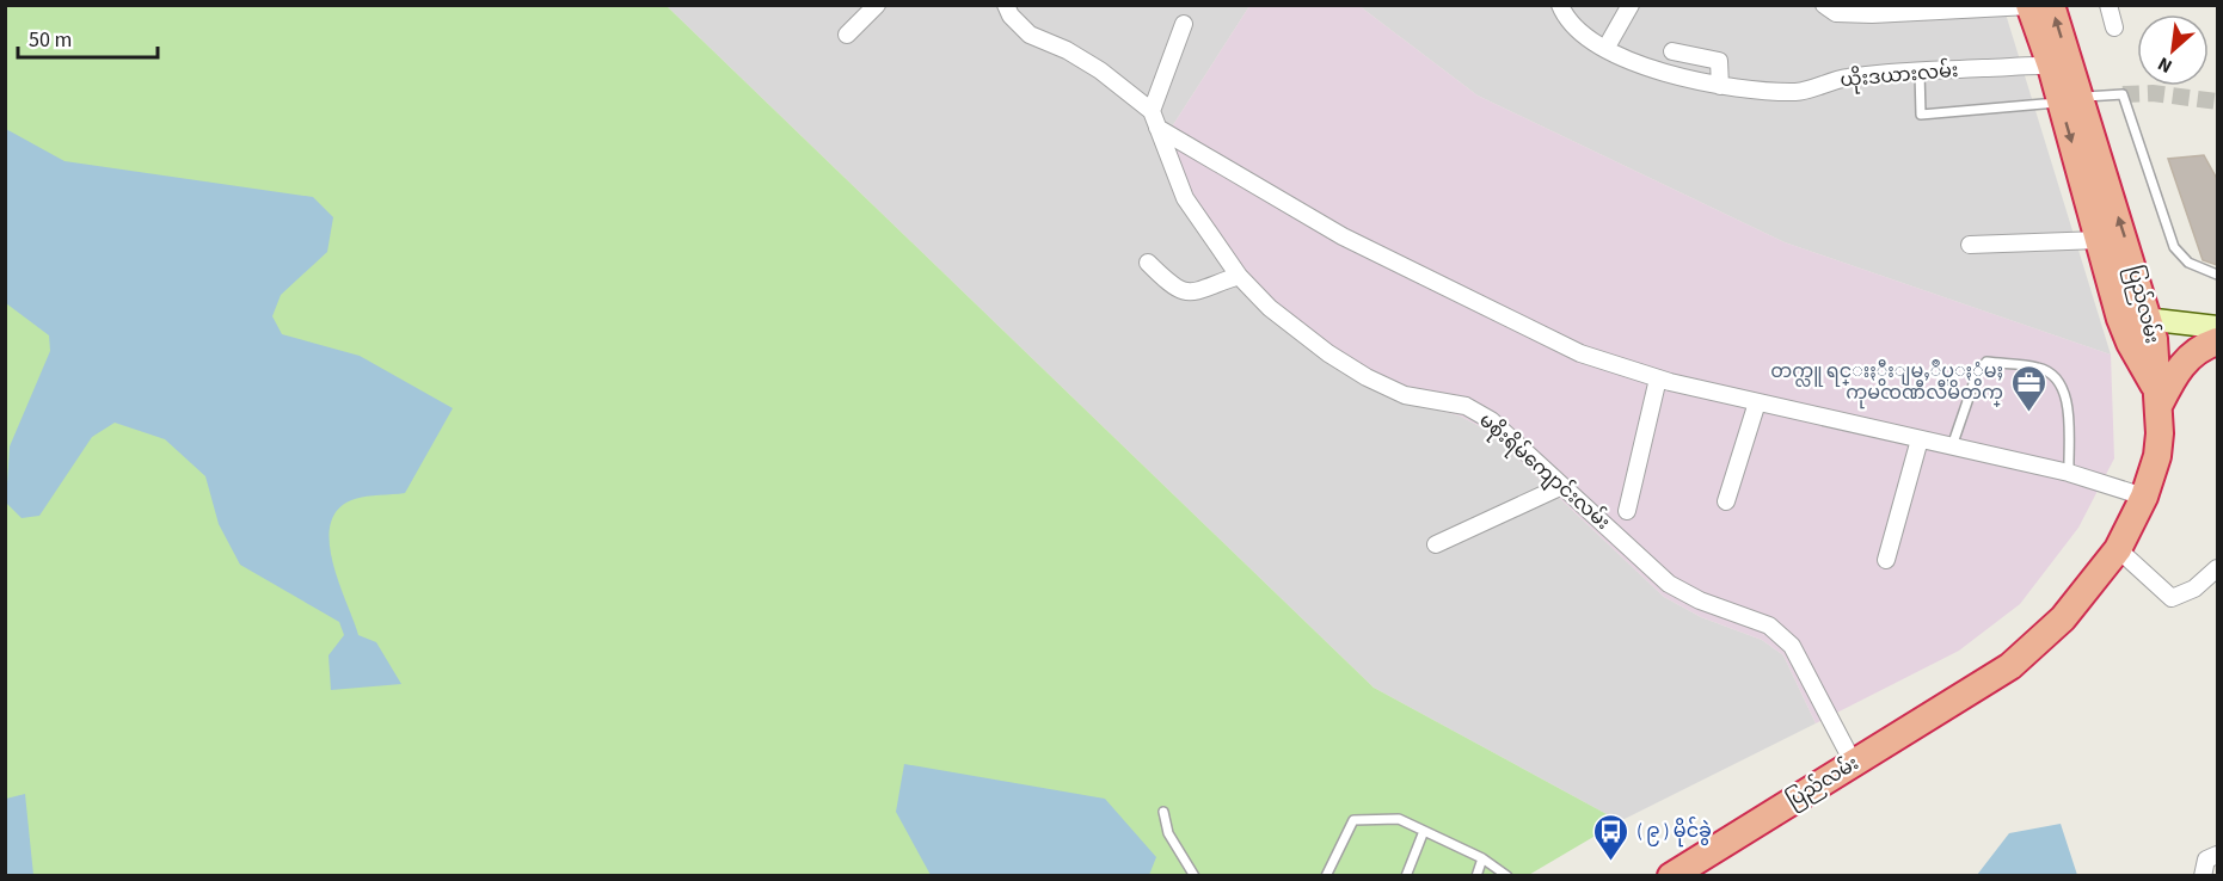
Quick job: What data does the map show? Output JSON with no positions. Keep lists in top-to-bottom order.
{
  "streets": {
    "highway": ["ပြည်လမ်း"],
    "street": ["ယိုးဒယားလမ်း", "မစိုးရိမ်ကျောင်းလမ်း"]
  },
  "crossings": [
    ["ယိုးဒယားလမ်း", "ပြည်လမ်း"],
    ["ပြည်လမ်း", "မစိုးရိမ်ကျောင်းလမ်း"]
  ],
  "places": {
    "office": ["တက္လူ ရင္းႏွီးျမႇဳပ္ႏွံမႈ ကုမၸဏီလီမိတက္"],
    "bus stop": ["( ၉ ) မိုင်ခွဲ"]
  },
  "scale_bar": "50 m",
  "north": "bottom left"
}
